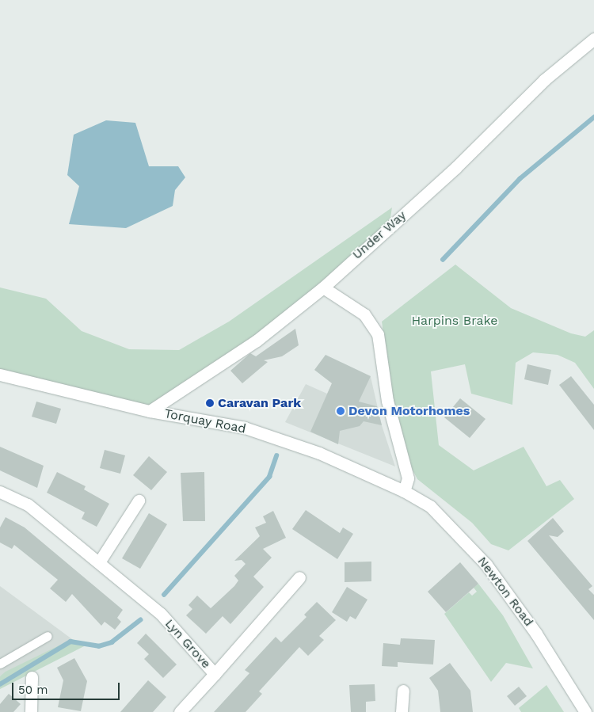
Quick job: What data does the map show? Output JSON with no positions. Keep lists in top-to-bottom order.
{
  "streets": {
    "street": [
      "Under Way",
      "Torquay Road",
      "Newton Road",
      "Lyn Grove"
    ]
  },
  "crossings": [
    ["Under Way", "Torquay Road"],
    ["Torquay Road", "Newton Road"]
  ],
  "parks": ["Harpins Brake"],
  "places": ["Caravan Park", "Devon Motorhomes"],
  "scale_bar": "50 m"
}
